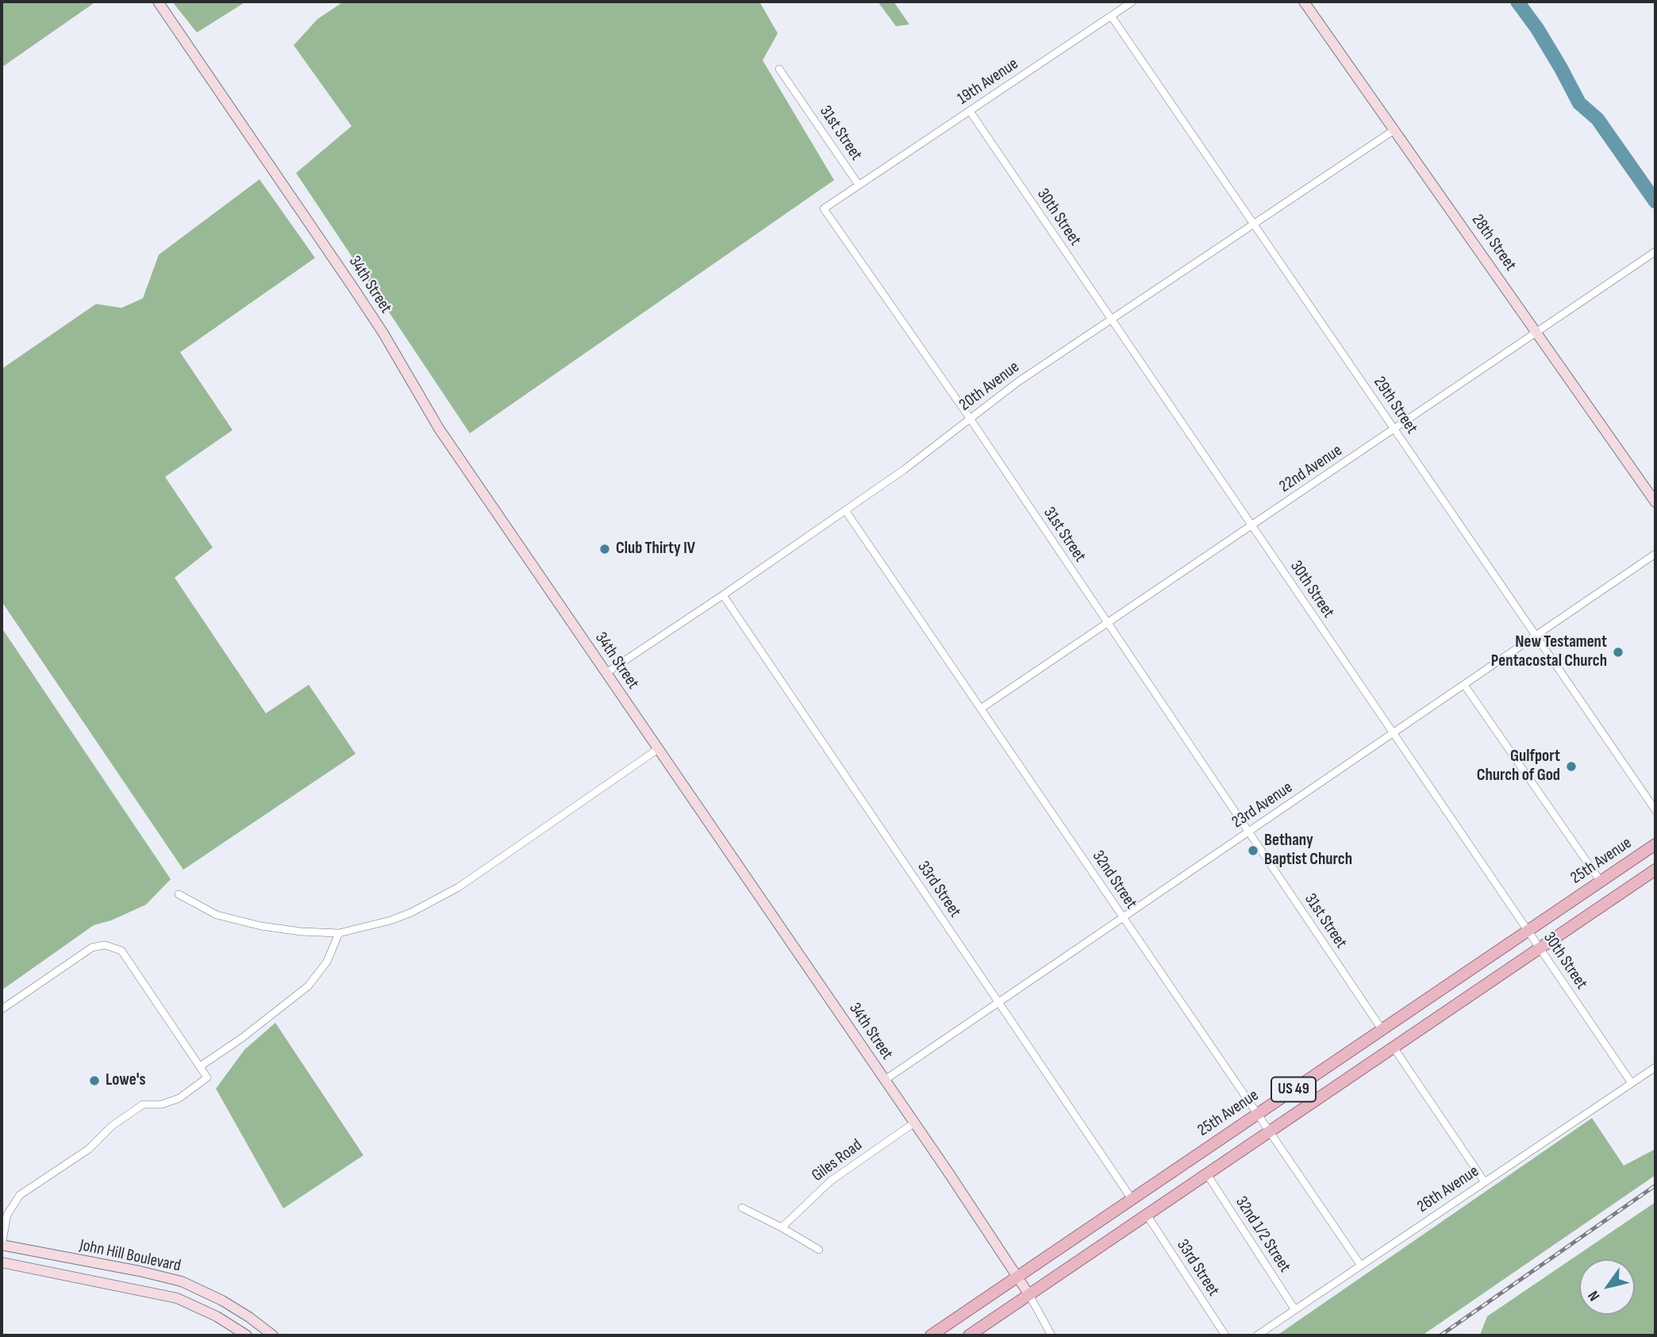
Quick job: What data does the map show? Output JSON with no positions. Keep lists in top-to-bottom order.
{
  "streets": {
    "main road": ["25th Avenue", "US 49"],
    "street": [
      "19th Avenue",
      "31st Street",
      "30th Street",
      "28th Street",
      "34th Street",
      "20th Avenue",
      "29th Street",
      "22nd Avenue",
      "23rd Avenue",
      "32nd Street",
      "33rd Street",
      "Giles Road",
      "26th Avenue",
      "32nd 1/2 Street",
      "John Hill Boulevard"
    ]
  },
  "crossings": [
    ["19th Avenue", "31st Street"],
    ["19th Avenue", "30th Street"],
    ["19th Avenue", "29th Street"],
    ["31st Street", "20th Avenue"],
    ["31st Street", "22nd Avenue"],
    ["31st Street", "23rd Avenue"],
    ["31st Street", "25th Avenue"],
    ["30th Street", "20th Avenue"],
    ["30th Street", "22nd Avenue"],
    ["30th Street", "23rd Avenue"],
    ["30th Street", "25th Avenue"],
    ["30th Street", "US 49"],
    ["30th Street", "26th Avenue"],
    ["28th Street", "20th Avenue"],
    ["28th Street", "22nd Avenue"],
    ["34th Street", "20th Avenue"],
    ["34th Street", "23rd Avenue"],
    ["34th Street", "25th Avenue"],
    ["34th Street", "US 49"],
    ["34th Street", "Giles Road"],
    ["20th Avenue", "29th Street"],
    ["20th Avenue", "32nd Street"],
    ["20th Avenue", "33rd Street"],
    ["29th Street", "22nd Avenue"],
    ["29th Street", "23rd Avenue"],
    ["22nd Avenue", "32nd Street"],
    ["23rd Avenue", "32nd Street"],
    ["23rd Avenue", "33rd Street"],
    ["25th Avenue", "32nd Street"],
    ["25th Avenue", "33rd Street"],
    ["32nd Street", "US 49"],
    ["32nd Street", "26th Avenue"],
    ["33rd Street", "US 49"],
    ["US 49", "32nd 1/2 Street"],
    ["26th Avenue", "32nd 1/2 Street"]
  ],
  "places": [
    "Club Thirty IV",
    "New Testament Pentacostal Church",
    "Gulfport Church of God",
    "Bethany Baptist Church",
    "Lowe's"
  ],
  "north": "bottom left"
}
